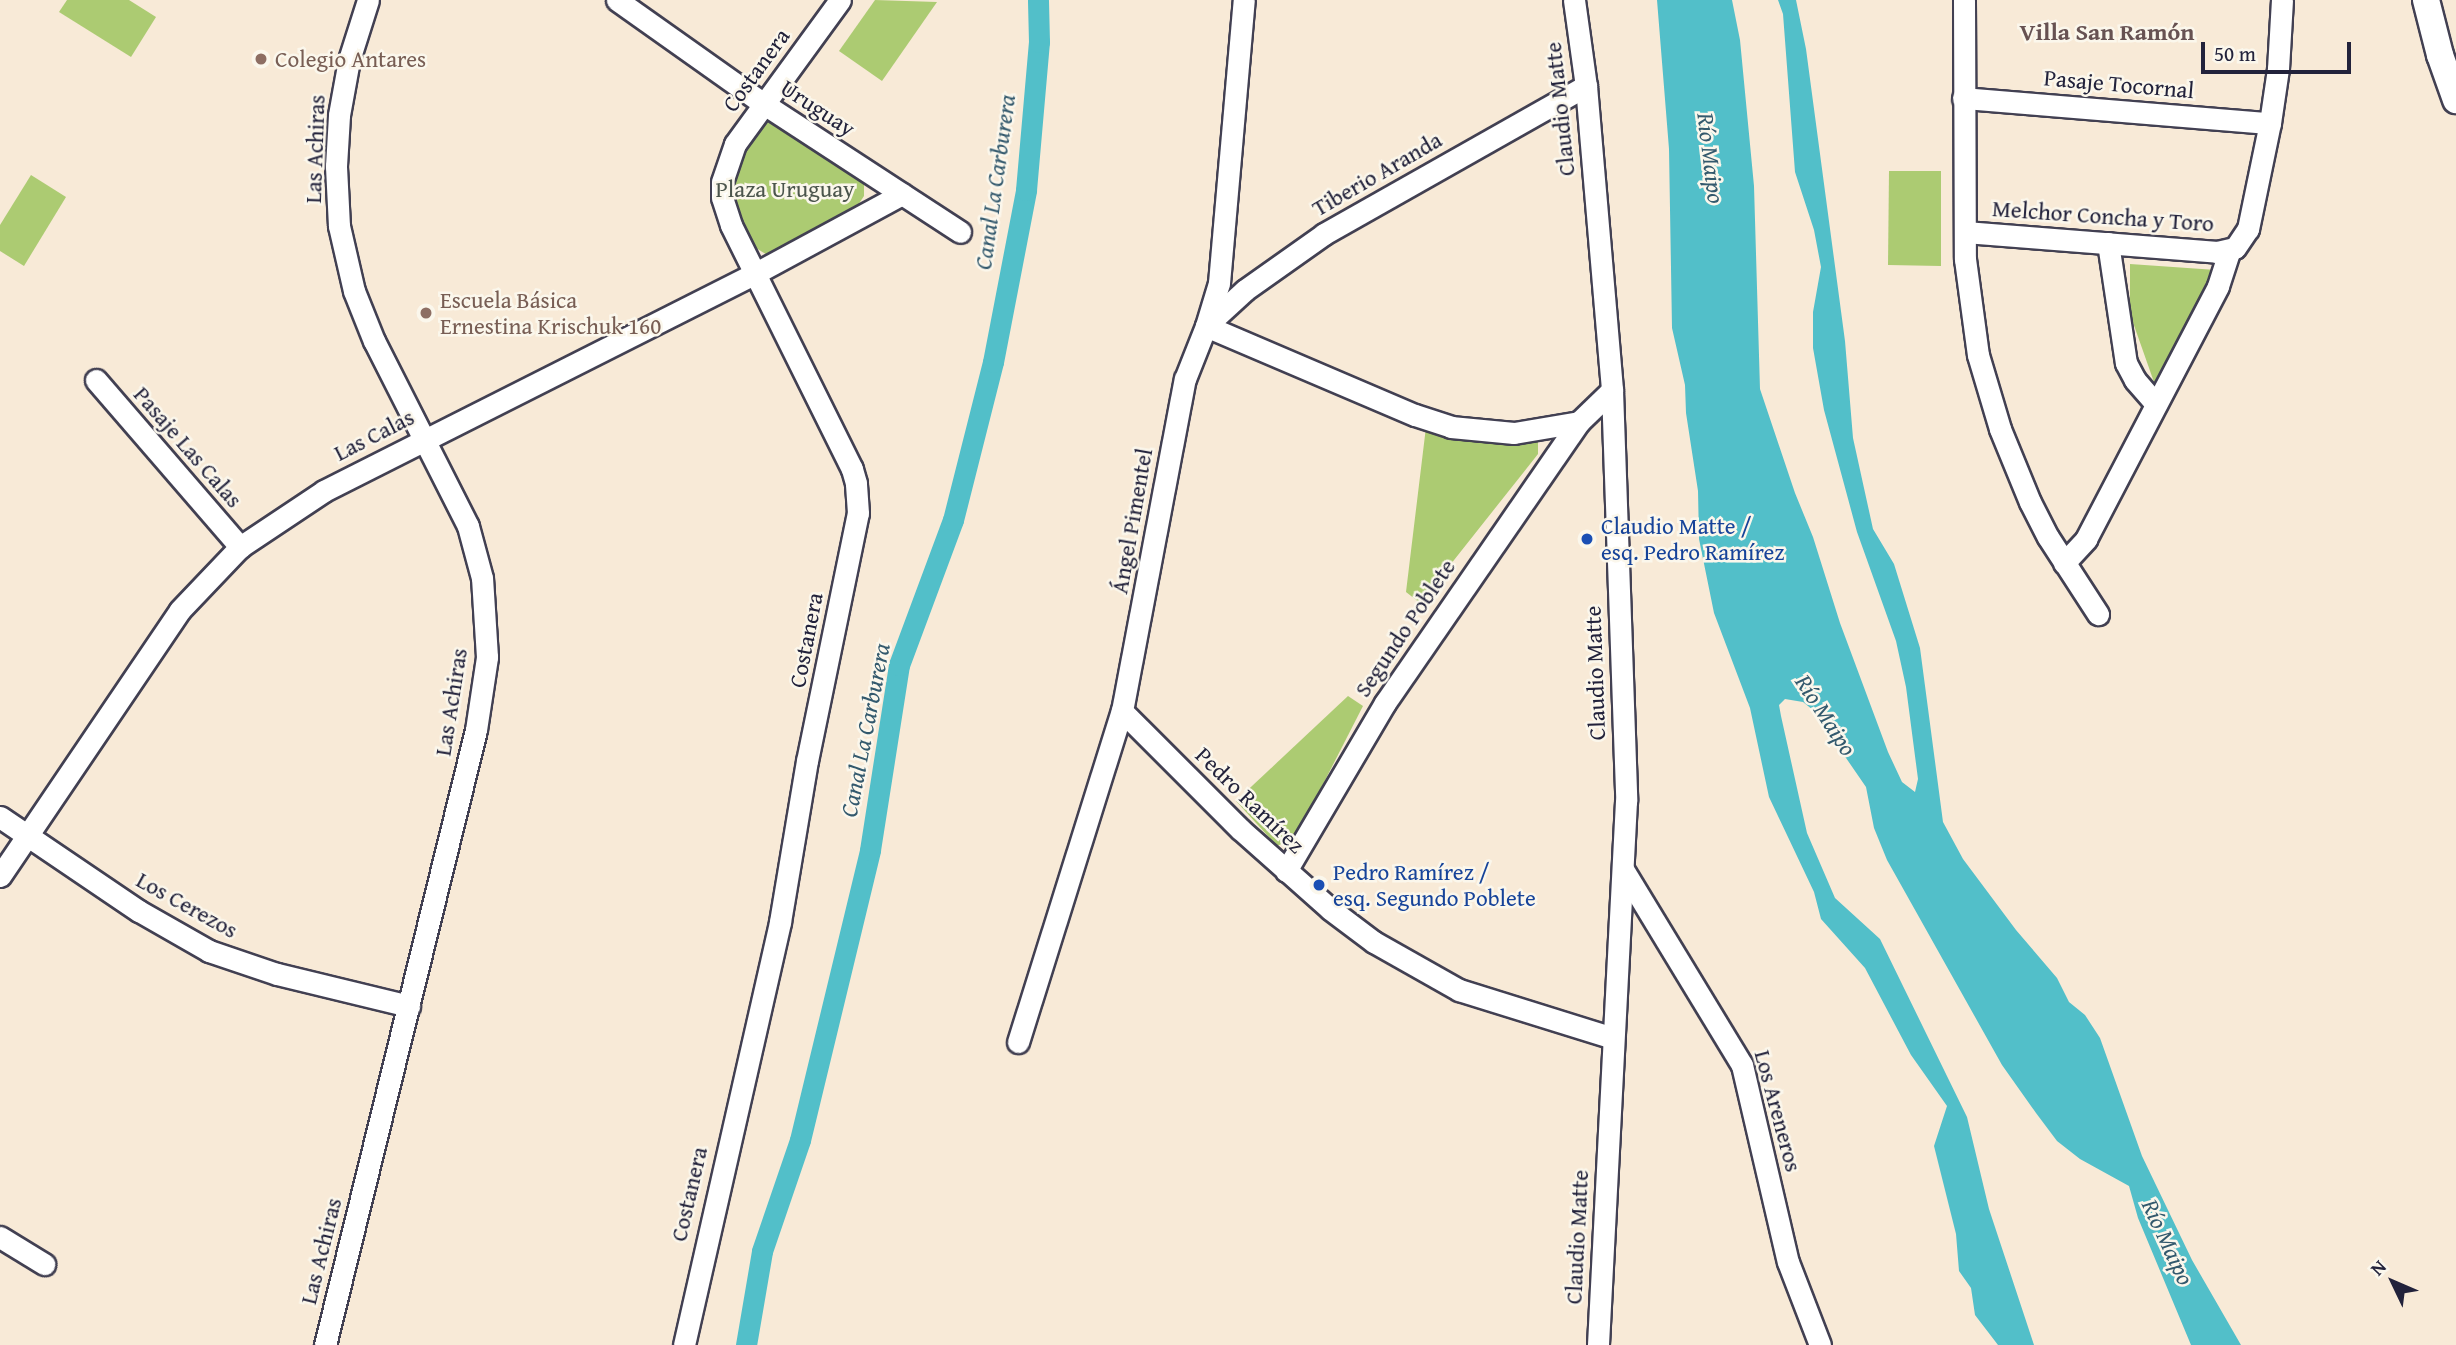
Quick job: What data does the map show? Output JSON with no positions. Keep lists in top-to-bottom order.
{
  "streets": {
    "street": [
      "Costanera",
      "Pasaje Tocornal",
      "Uruguay",
      "Claudio Matte",
      "Las Achiras",
      "Tiberio Aranda",
      "Melchor Concha y Toro",
      "Las Calas",
      "Pasaje Las Calas",
      "Ángel Pimentel",
      "Segundo Poblete",
      "Pedro Ramírez",
      "Los Cerezos",
      "Los Areneros"
    ]
  },
  "crossings": [
    ["Costanera", "Uruguay"],
    ["Costanera", "Las Calas"],
    ["Uruguay", "Las Calas"],
    ["Claudio Matte", "Tiberio Aranda"],
    ["Claudio Matte", "Segundo Poblete"],
    ["Claudio Matte", "Pedro Ramírez"],
    ["Claudio Matte", "Los Areneros"],
    ["Las Achiras", "Las Calas"],
    ["Las Achiras", "Los Cerezos"],
    ["Tiberio Aranda", "Ángel Pimentel"],
    ["Las Calas", "Pasaje Las Calas"],
    ["Las Calas", "Los Cerezos"],
    ["Ángel Pimentel", "Pedro Ramírez"],
    ["Segundo Poblete", "Pedro Ramírez"]
  ],
  "districts": ["Villa San Ramón"],
  "water": ["Río Maipo", "Canal La Carburera"],
  "parks": ["Plaza Uruguay"],
  "places": [
    "Colegio Antares",
    "Escuela Básica Ernestina Krischuk 160",
    "Claudio Matte / esq. Pedro Ramírez",
    "Pedro Ramírez / esq. Segundo Poblete"
  ],
  "scale_bar": "50 m",
  "north": "top left"
}
